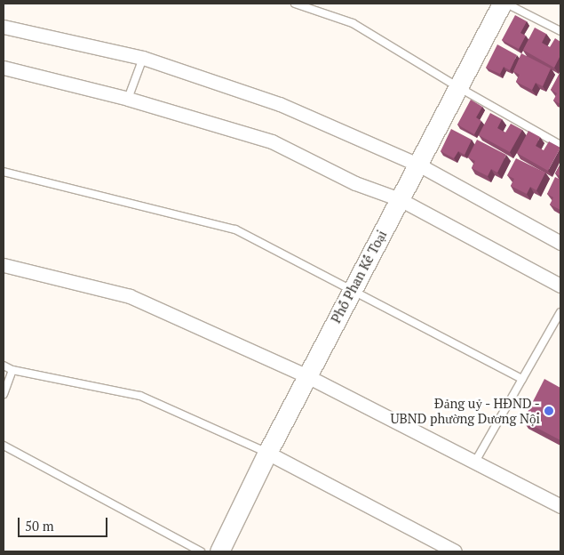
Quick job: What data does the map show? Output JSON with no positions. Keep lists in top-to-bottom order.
{
  "streets": {
    "street": ["Phố Phan Kế Toại"]
  },
  "places": ["Đảng uỷ - HĐND - UBND phường Dương Nội"],
  "scale_bar": "50 m"
}
